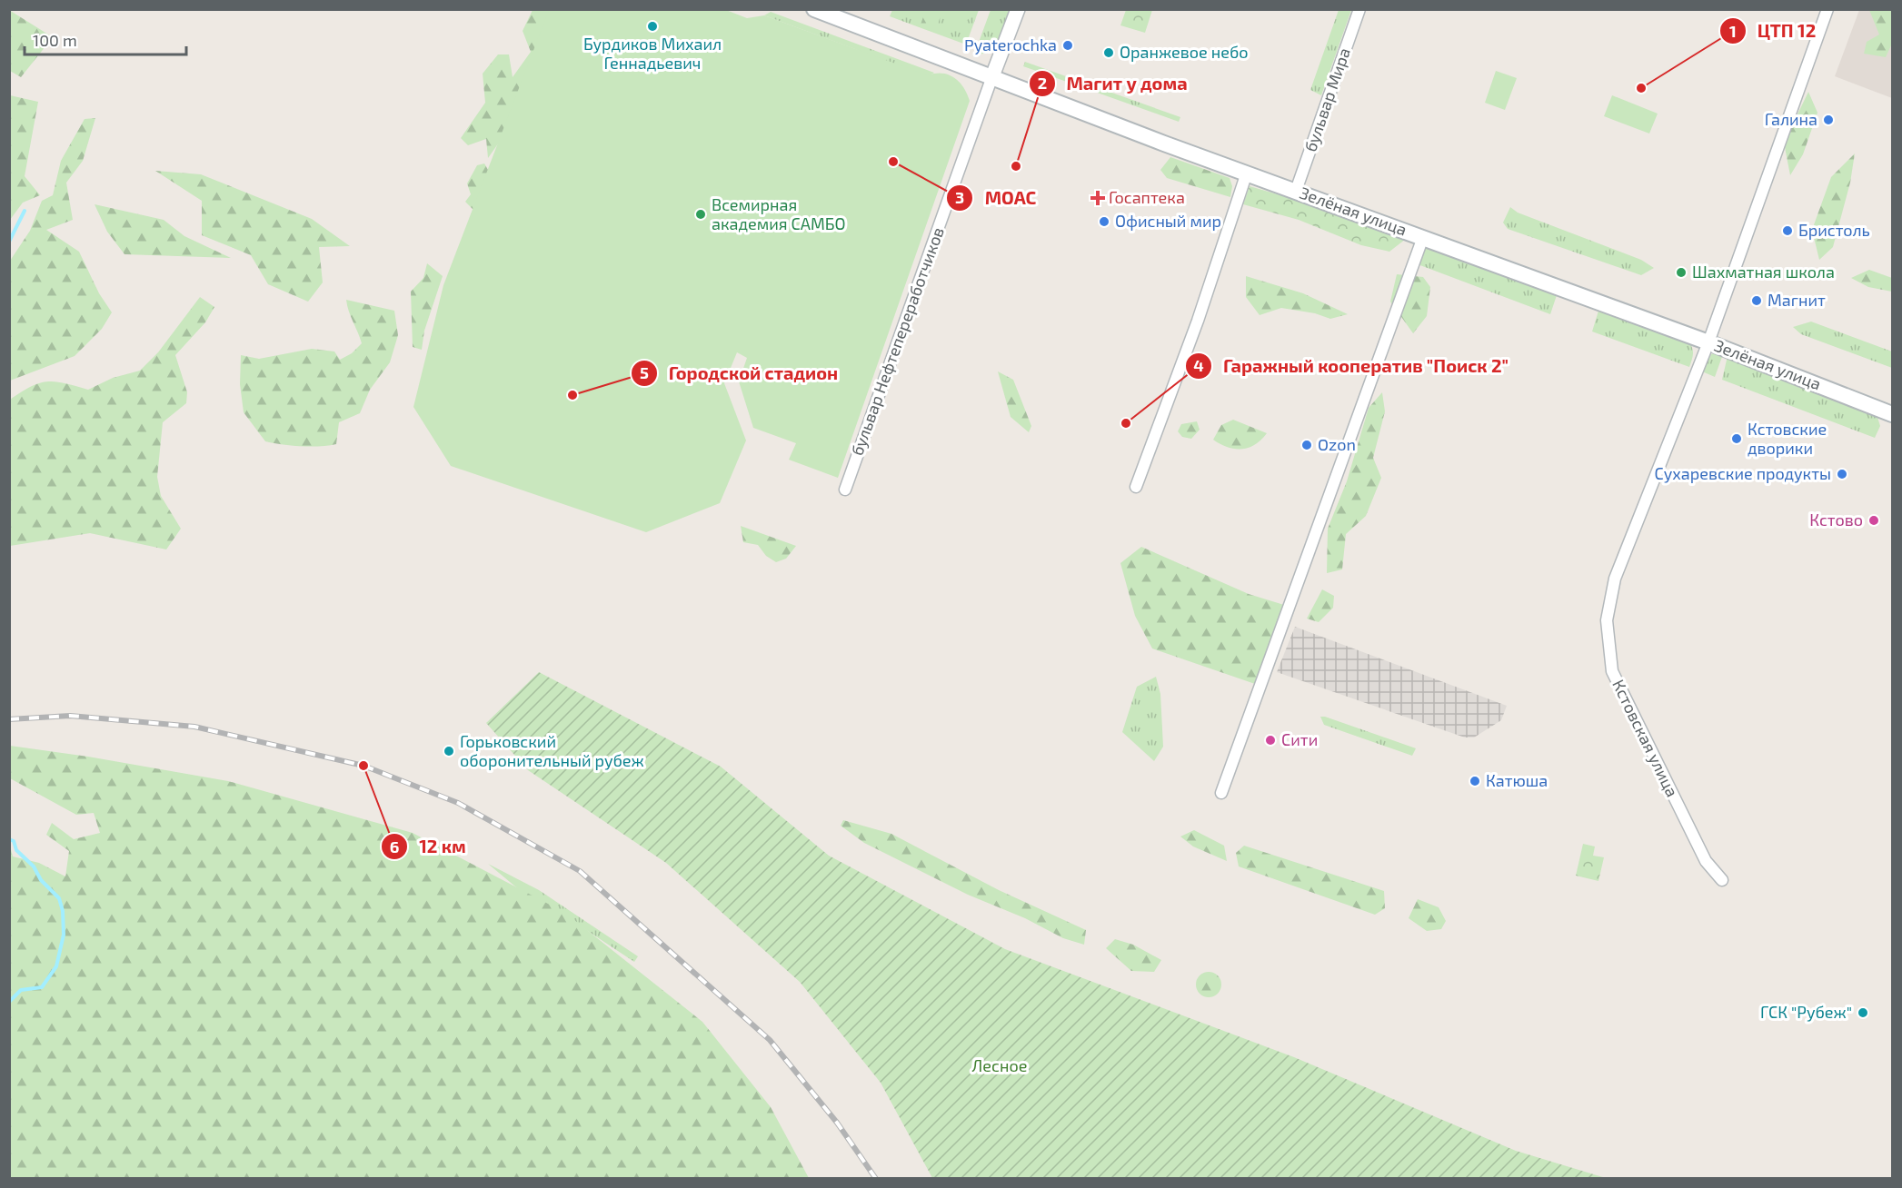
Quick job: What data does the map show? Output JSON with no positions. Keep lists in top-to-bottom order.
{
  "streets": {
    "main road": ["Зелёная улица"],
    "street": ["бульвар Мира", "бульвар Нефтепереработчиков", "Кстовская улица"]
  },
  "crossings": [
    ["бульвар Мира", "Зелёная улица"],
    ["Зелёная улица", "бульвар Нефтепереработчиков"],
    ["Зелёная улица", "Кстовская улица"]
  ],
  "parks": ["Лесное"],
  "places": {
    "other": [
      "Бурдиков Михаил Геннадьевич",
      "Pyaterochka",
      "Оранжевое небо",
      "ЦТП 12",
      "Галина",
      "МОАС",
      "Магит у дома",
      "Всемирная академия САМБО",
      "Офисный мир",
      "Бристоль",
      "Шахматная школа",
      "Магнит",
      "Городской стадион",
      "Гаражный кооператив \"Поиск 2\"",
      "Кстовские дворики",
      "Ozon",
      "Сухаревские продукты",
      "Кстово",
      "Сити",
      "Горьковский оборонительный рубеж",
      "12 км",
      "Катюша",
      "ГСК \"Рубеж\""
    ],
    "health": ["Госаптека"]
  },
  "scale_bar": "100 m"
}
